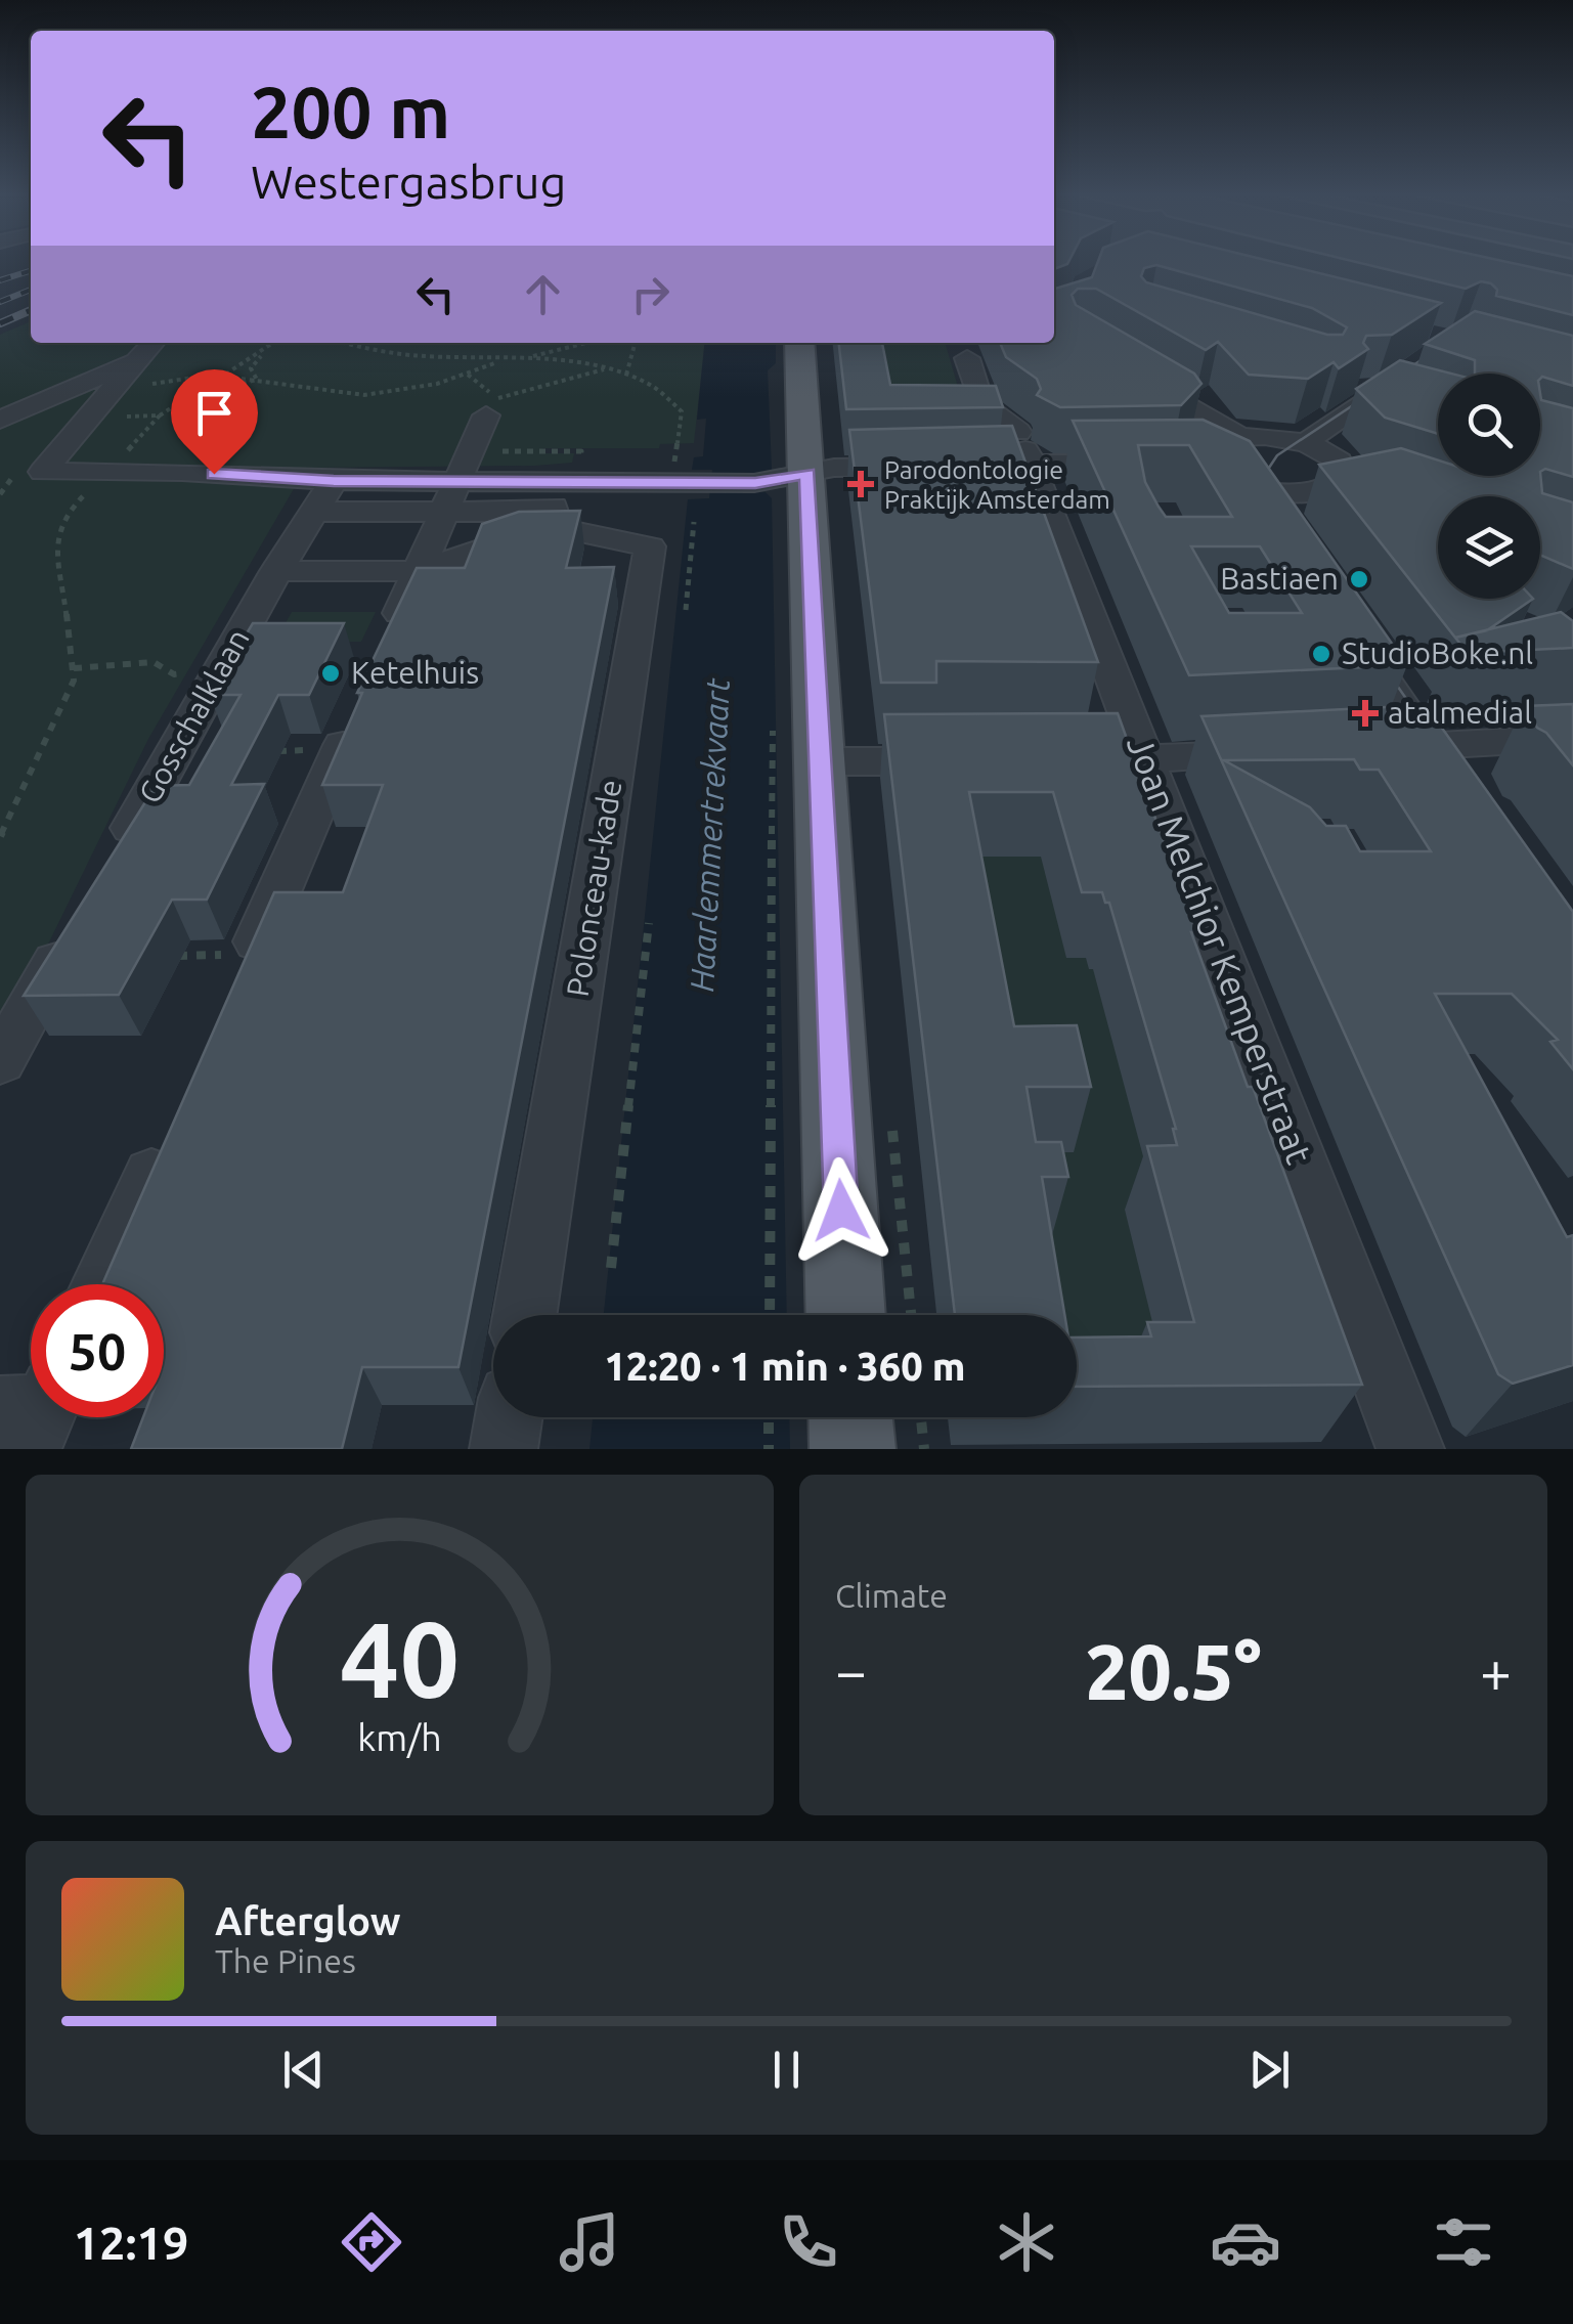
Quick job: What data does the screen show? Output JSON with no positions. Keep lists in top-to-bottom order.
{
  "streets": {
    "street": ["Gosschalklaan", "Polonceau-kade", "Joan Melchior Kemperstraat"]
  },
  "water": ["Haarlemmertrekvaart"],
  "places": {
    "health": ["Parodontologie Praktijk Amsterdam", "atalmedial"],
    "other": ["Bastiaen", "StudioBoke.nl", "Ketelhuis"]
  },
  "page": {
    "turn": ["200 m", "Westergasbrug"],
    "limit": "50",
    "trip": "12:20 · 1 min · 360 m",
    "tile": "Climate",
    "heat": ["−", "20.5°", "+"],
    "song": ["Afterglow", "The Pines"],
    "tabs": "12:19",
    "gauge": ["40", "km/h"]
  }
}
